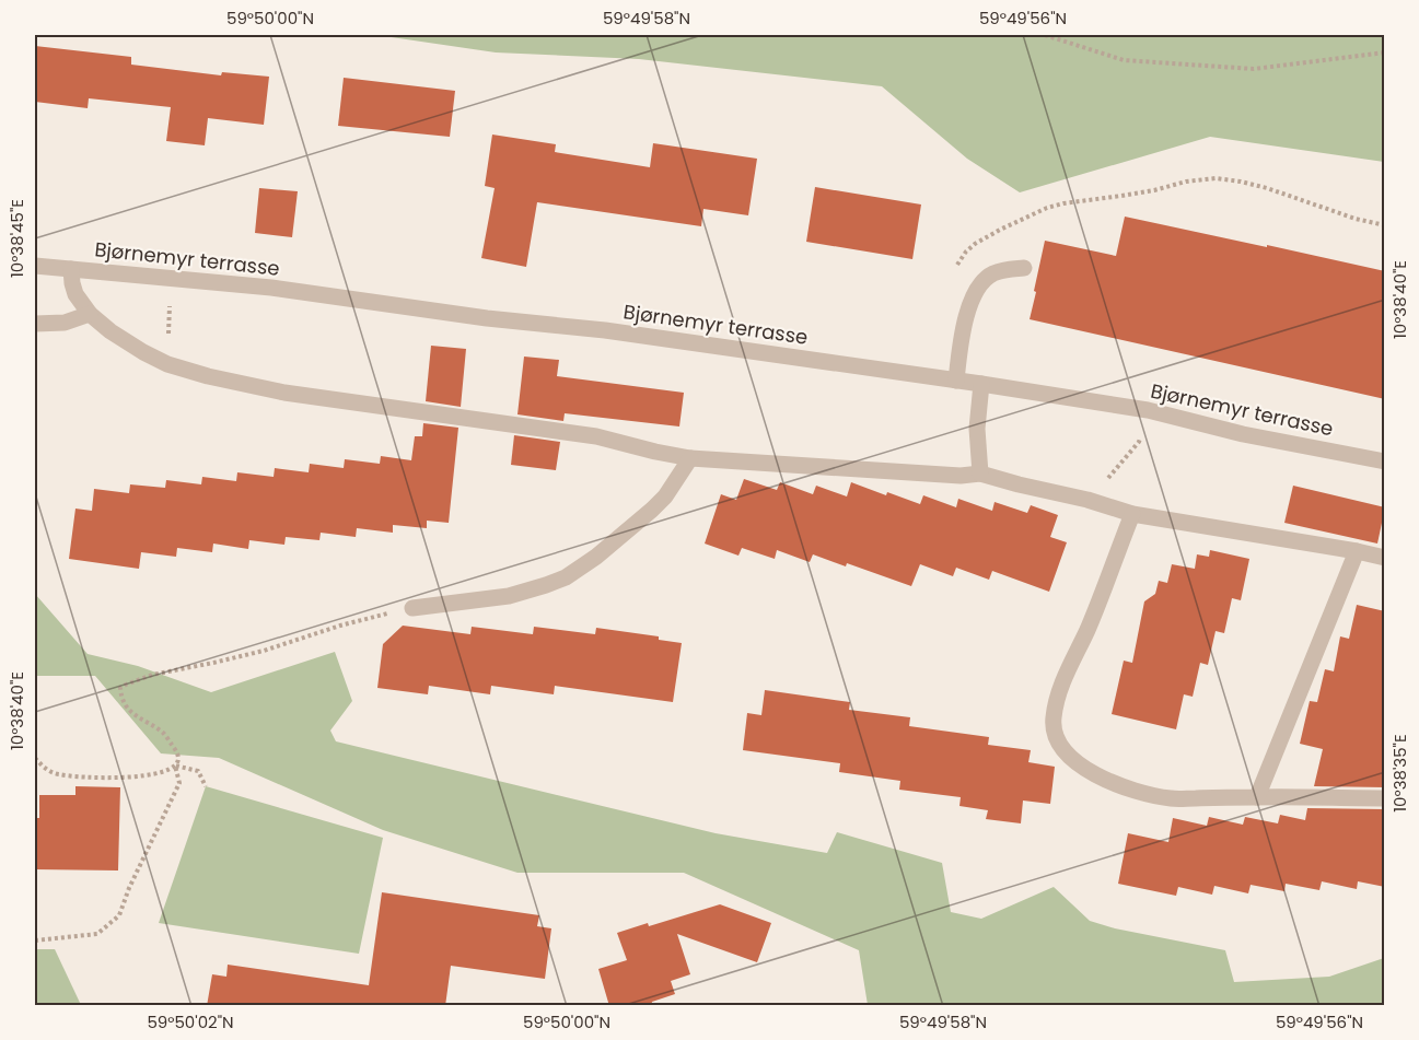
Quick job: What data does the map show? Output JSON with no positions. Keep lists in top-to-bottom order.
{
  "streets": {
    "street": ["Bjørnemyr terrasse"]
  },
  "coordinates": [
    "59°50'00\"N",
    "59°49'58\"N",
    "59°49'56\"N",
    "10°38'45\"E",
    "10°38'40\"E",
    "10°38'35\"E",
    "59°50'02\"N"
  ]
}
